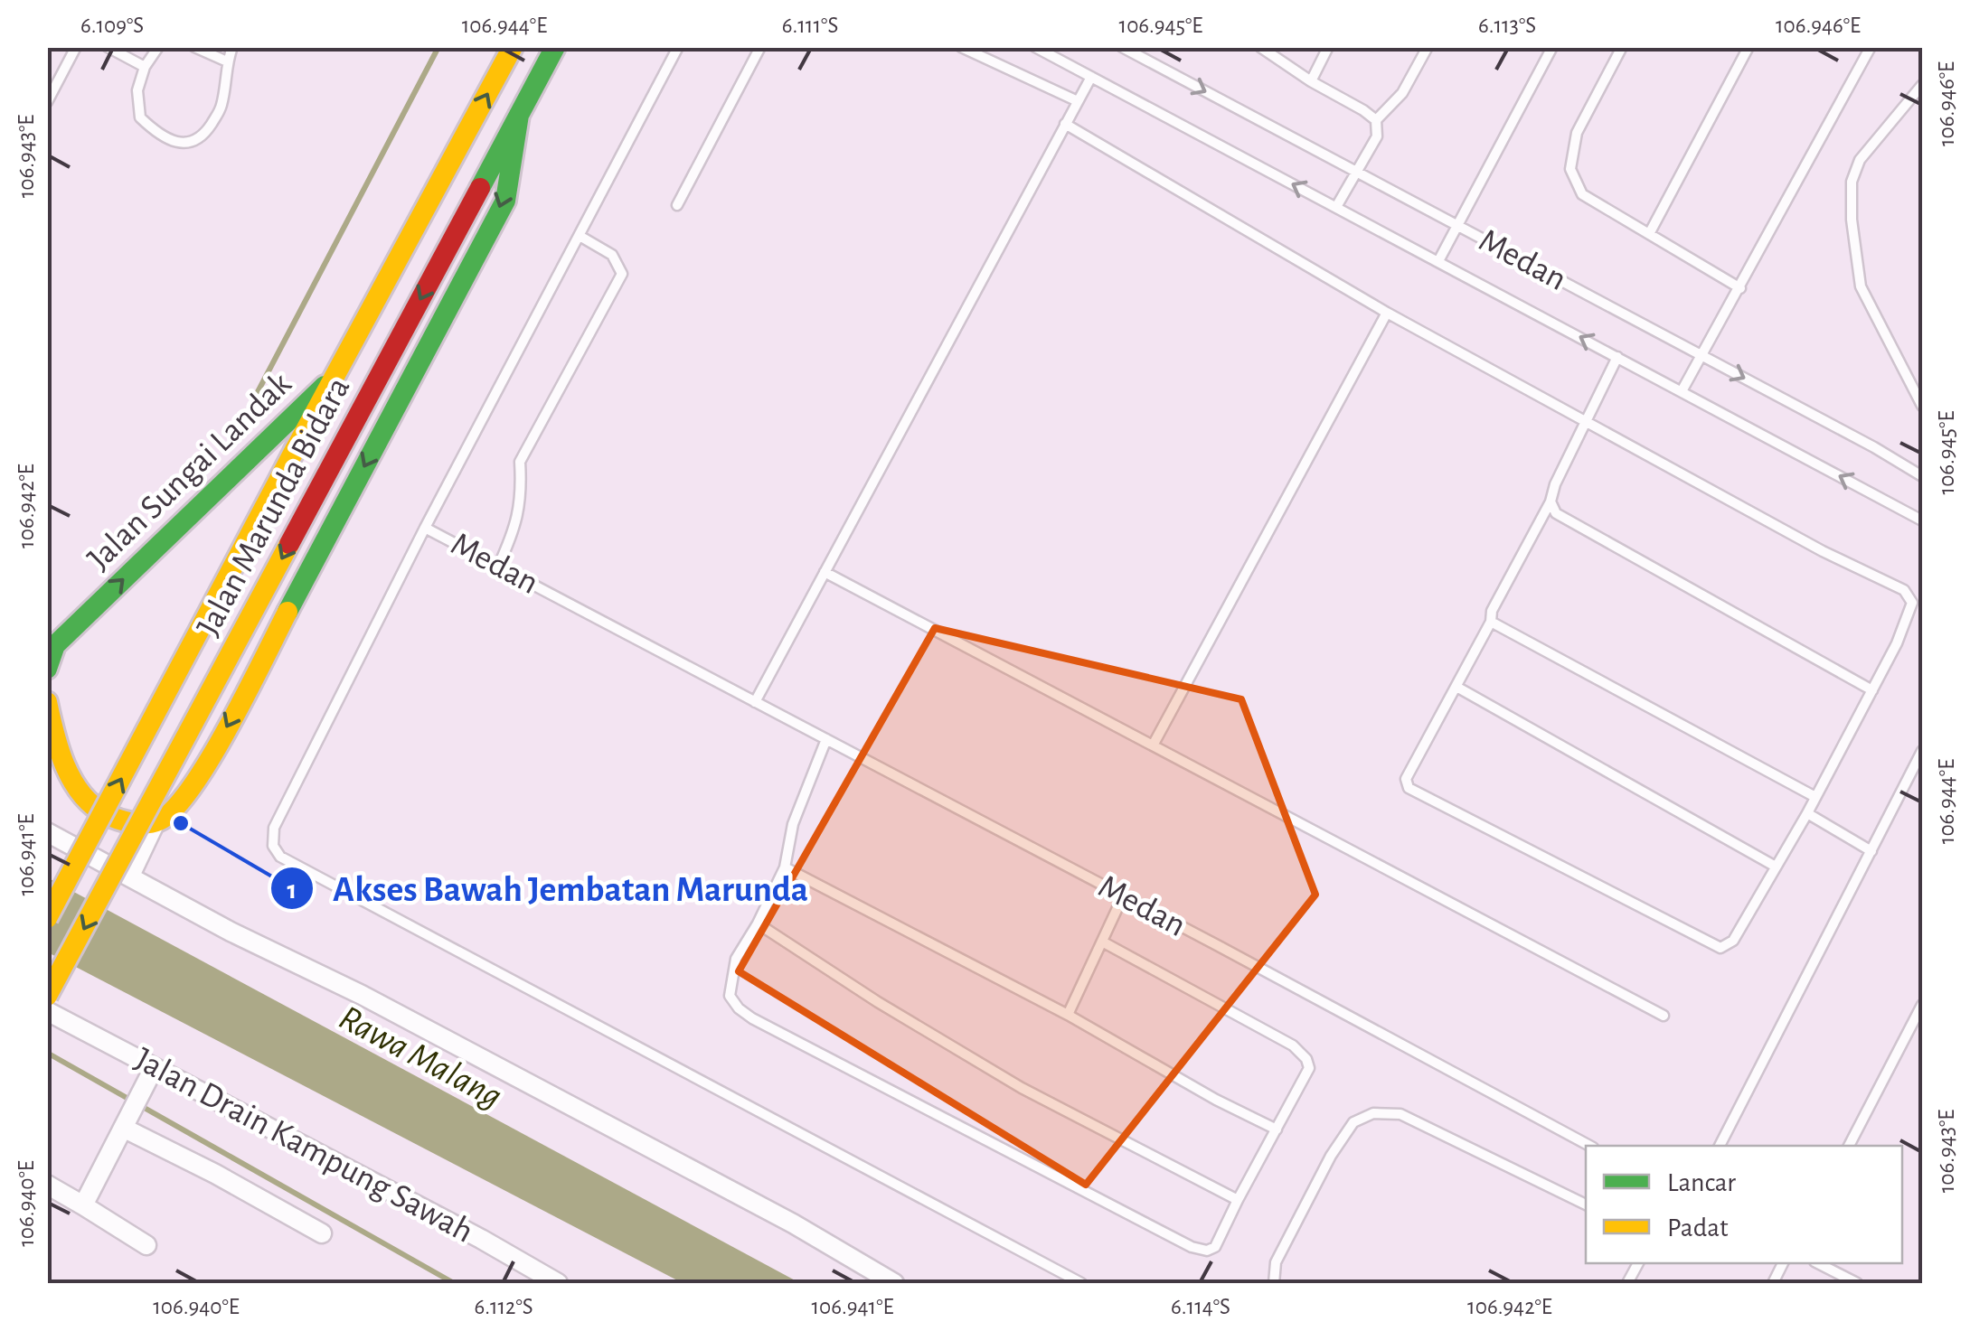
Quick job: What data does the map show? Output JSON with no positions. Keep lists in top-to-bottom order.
{
  "streets": {
    "main road": ["Jalan Sungai Landak", "Jalan Marunda Bidara"],
    "street": ["Jalan Drain Kampung Sawah"],
    "lane": ["Medan"]
  },
  "crossings": [
    ["Jalan Sungai Landak", "Jalan Marunda Bidara"]
  ],
  "water": ["Rawa Malang"],
  "places": ["Akses Bawah Jembatan Marunda"],
  "legend": ["Lancar", "Padat"],
  "coordinates": [
    "6.109°S",
    "106.944°E",
    "6.111°S",
    "106.945°E",
    "6.113°S",
    "106.946°E",
    "106.943°E",
    "106.942°E",
    "106.941°E",
    "106.940°E",
    "6.112°S",
    "6.114°S"
  ]
}
